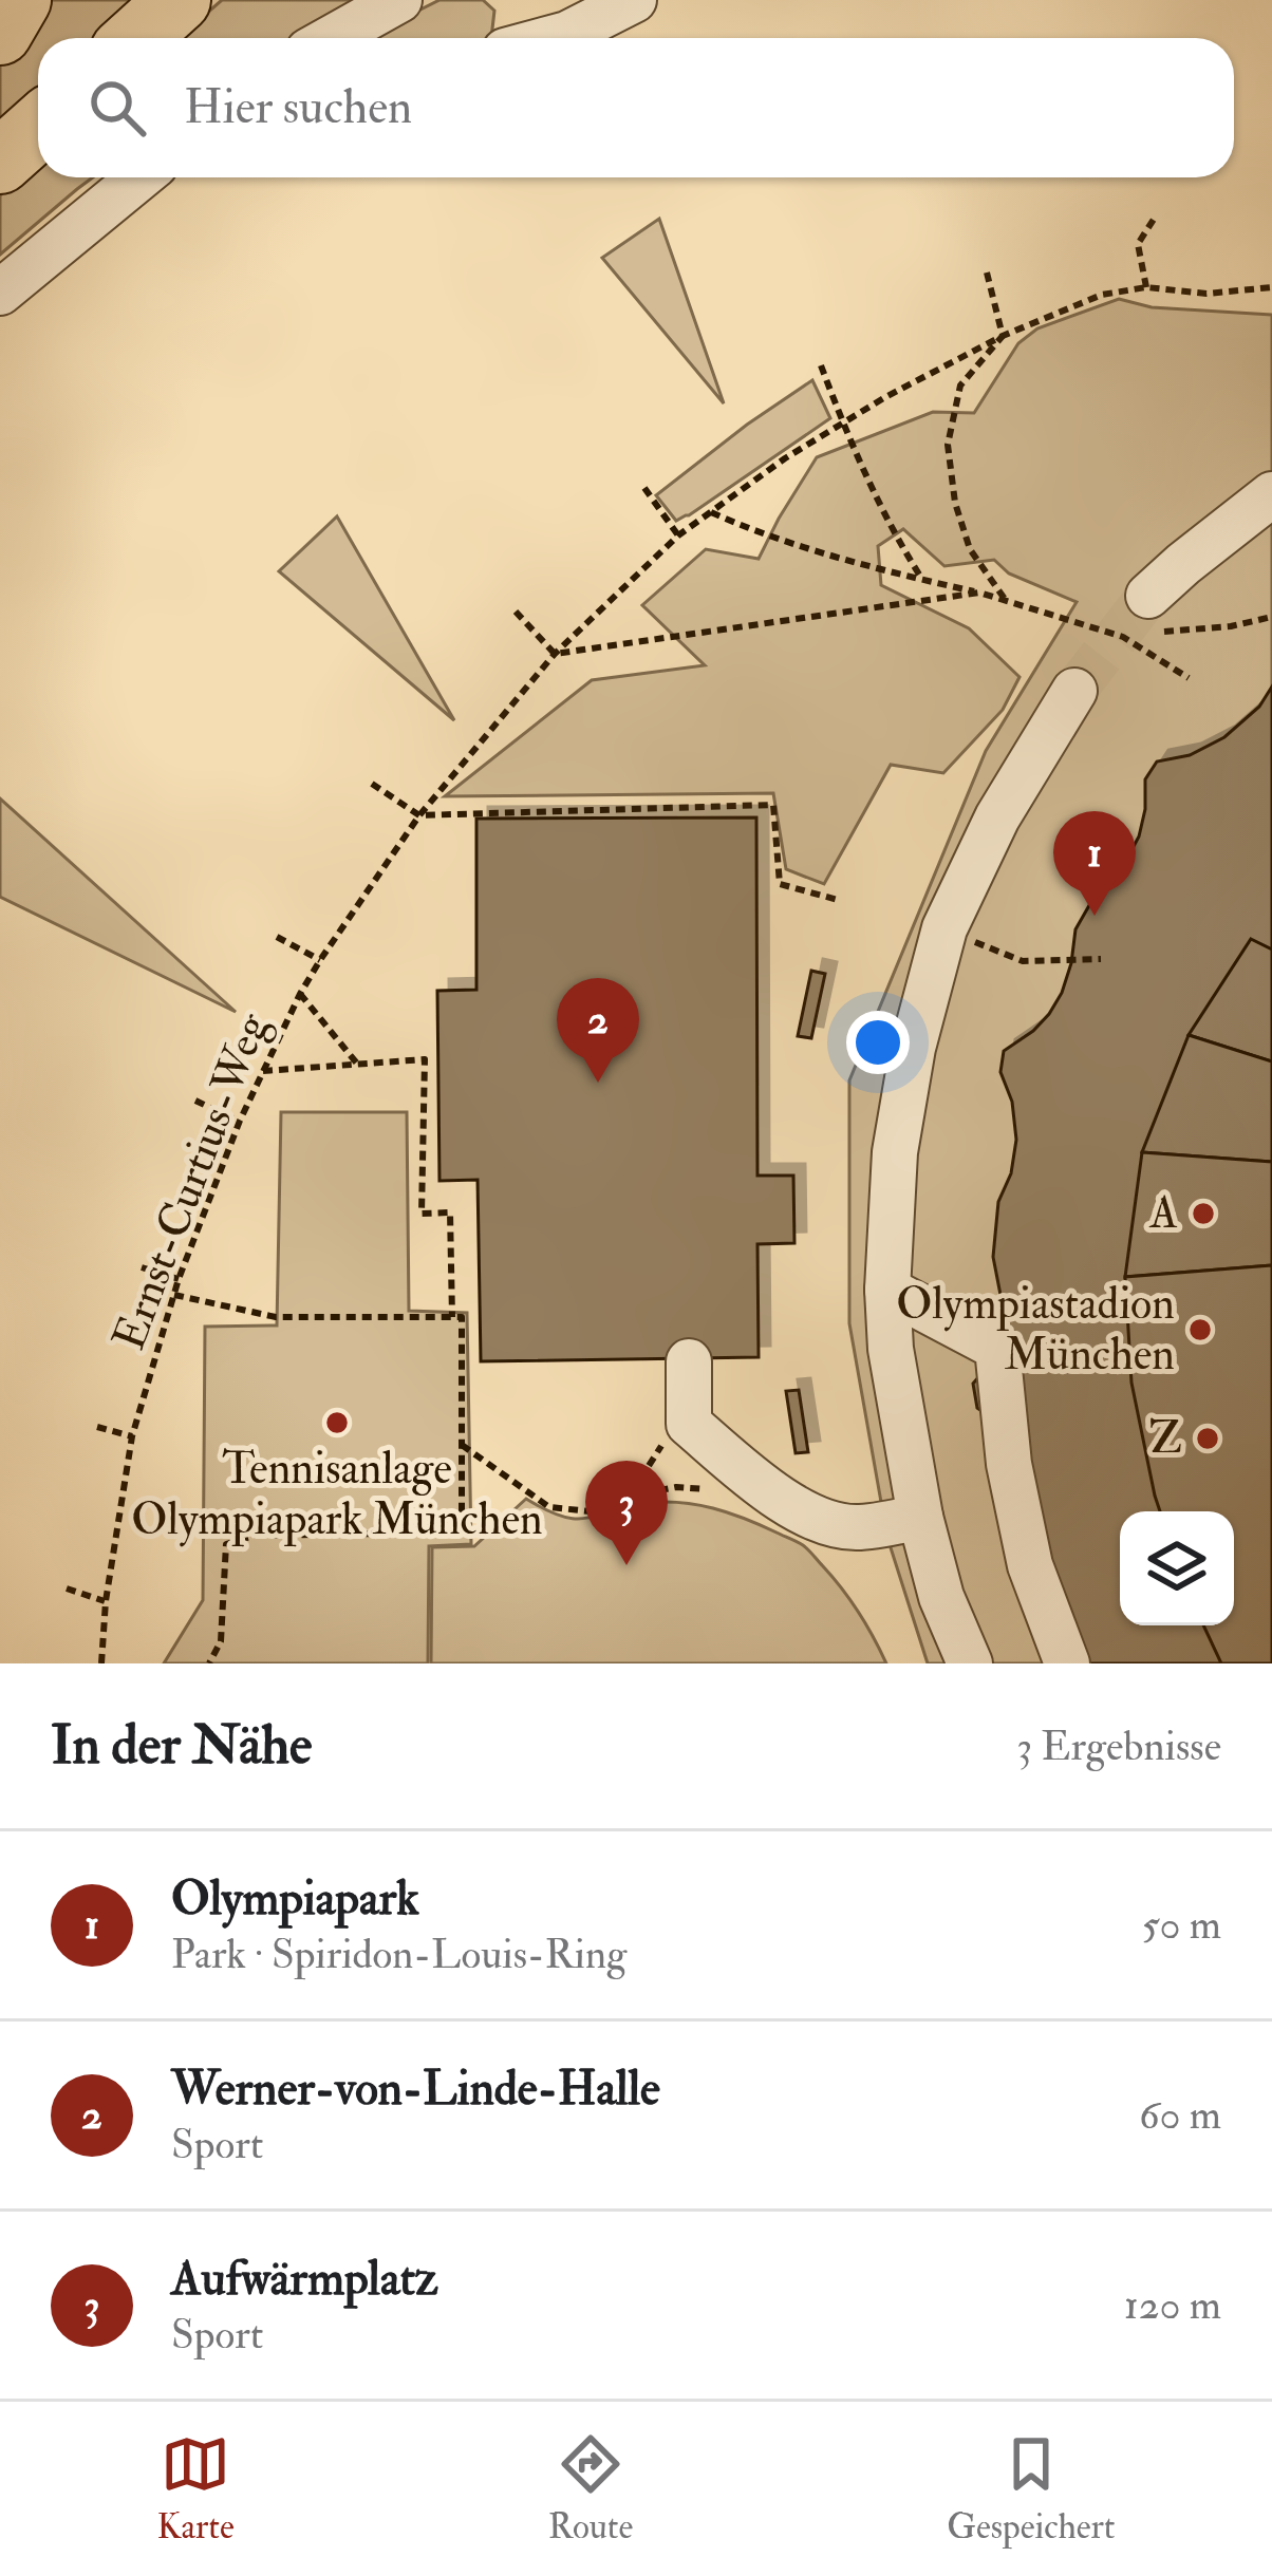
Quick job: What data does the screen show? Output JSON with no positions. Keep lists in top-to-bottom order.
{
  "streets": {
    "path": ["Ernst-Curtius-Weg"]
  },
  "places": [
    "A",
    "Olympiastadion München",
    "Tennisanlage Olympiapark München",
    "Z"
  ],
  "page": {
    "search": "Hier suchen",
    "pins": ["1", "2", "3"],
    "heading": ["In der Nähe", "3 Ergebnisse"],
    "list": [
      {
        "mark": "1",
        "name": "Olympiapark",
        "note": "Park · Spiridon-Louis-Ring",
        "value": "50 m"
      },
      {
        "mark": "2",
        "name": "Werner-von-Linde-Halle",
        "note": "Sport",
        "value": "60 m"
      },
      {
        "mark": "3",
        "name": "Aufwärmplatz",
        "note": "Sport",
        "value": "120 m"
      }
    ],
    "nav": ["Karte", "Route", "Gespeichert"]
  }
}
